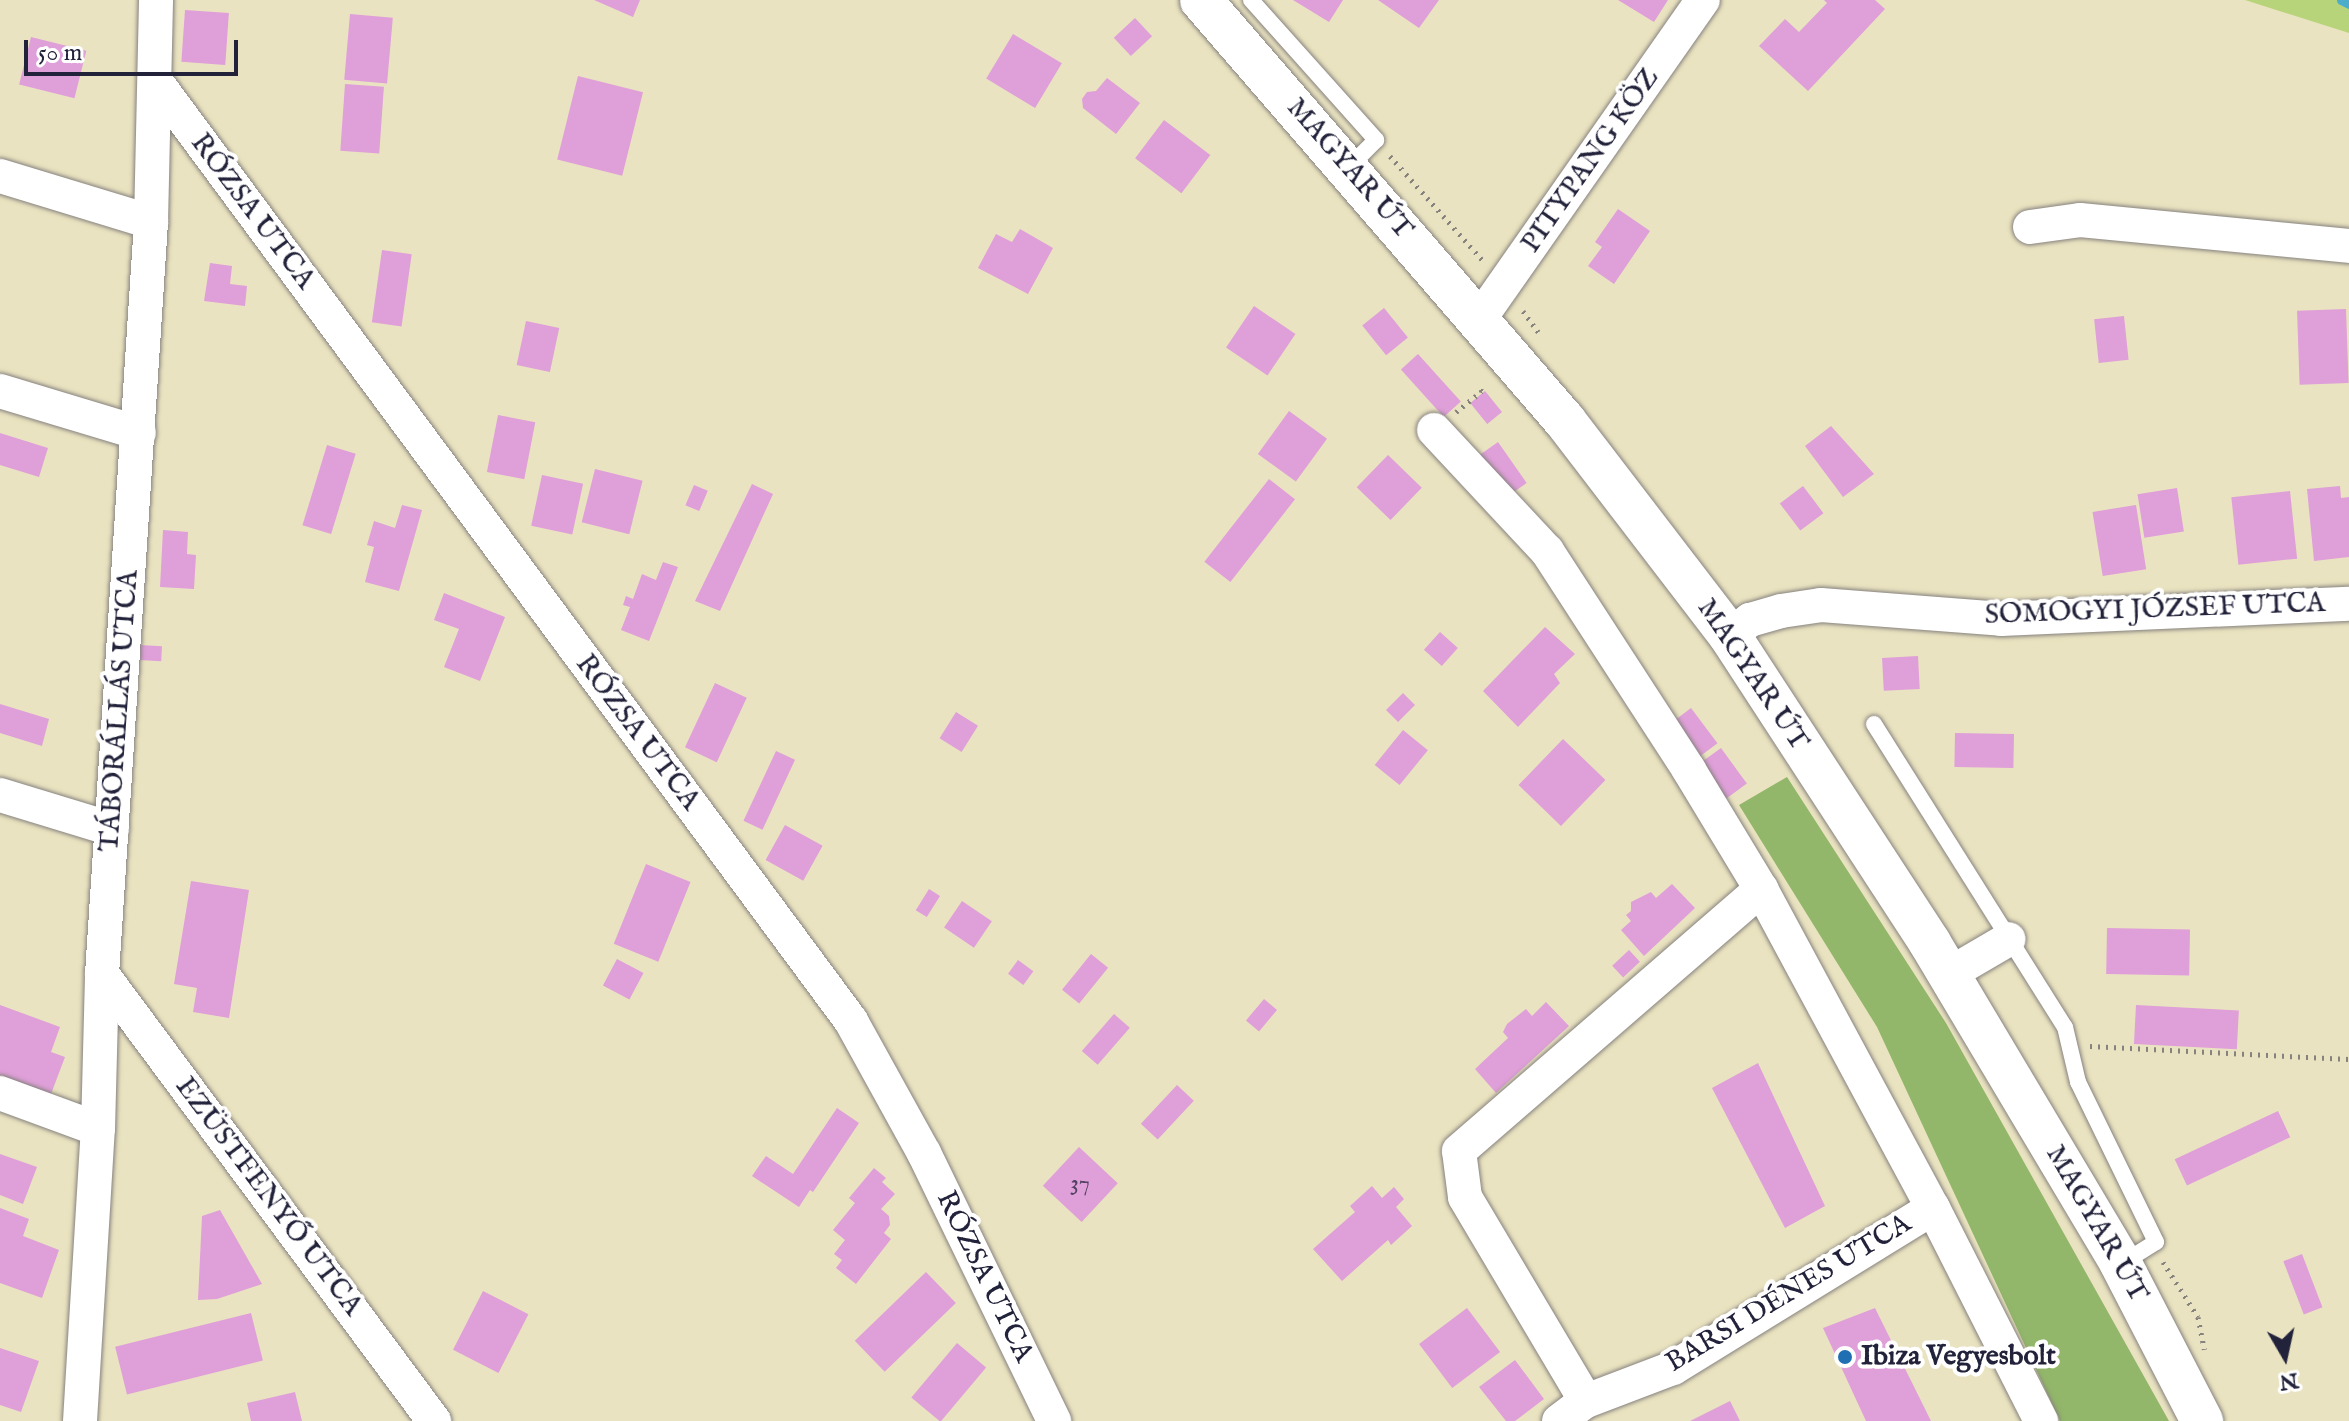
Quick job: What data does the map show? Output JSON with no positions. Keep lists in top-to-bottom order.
{
  "streets": {
    "street": [
      "PITYPANG KÖZ",
      "MAGYAR ÚT",
      "RÓZSA UTCA",
      "SOMOGYI JÓZSEF UTCA",
      "TÁBORÁLLÁS UTCA",
      "EZÜSTFENYŐ UTCA",
      "BARSI DÉNES UTCA"
    ]
  },
  "crossings": [
    ["PITYPANG KÖZ", "MAGYAR ÚT"],
    ["MAGYAR ÚT", "SOMOGYI JÓZSEF UTCA"],
    ["RÓZSA UTCA", "TÁBORÁLLÁS UTCA"],
    ["TÁBORÁLLÁS UTCA", "EZÜSTFENYŐ UTCA"]
  ],
  "places": ["Ibiza Vegyesbolt"],
  "house_numbers": ["37"],
  "scale_bar": "50 m",
  "north": "bottom"
}
